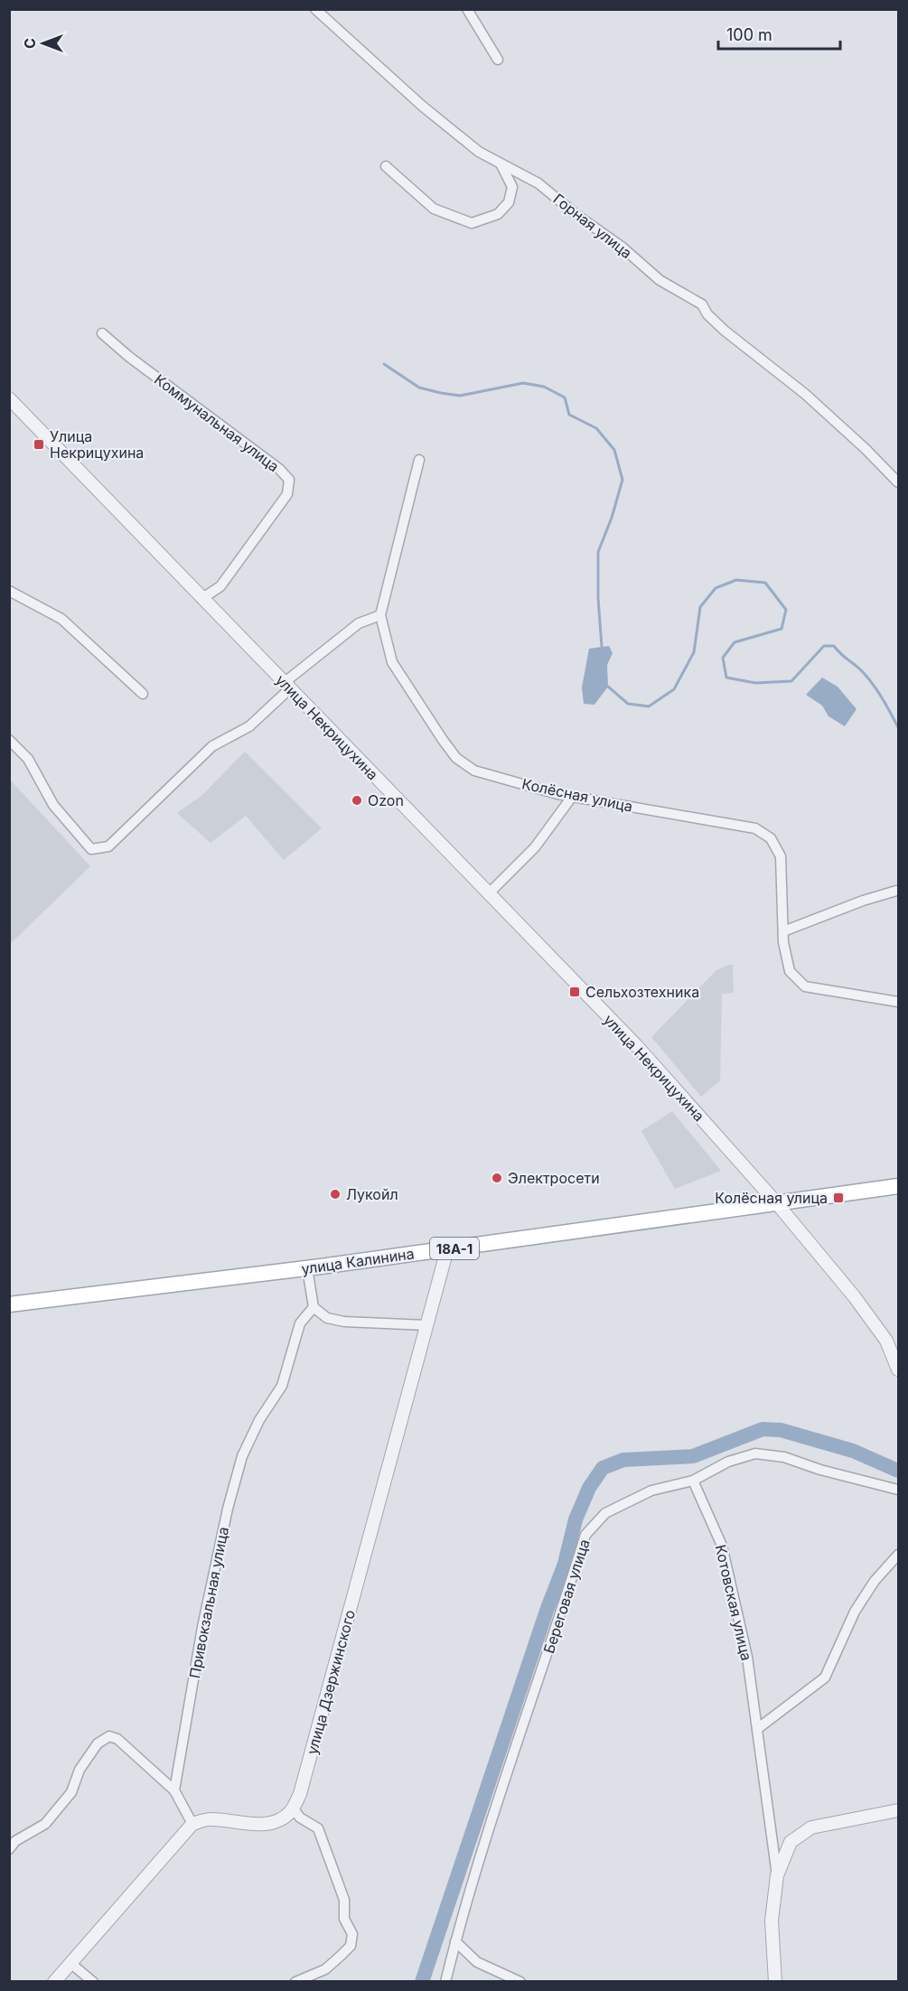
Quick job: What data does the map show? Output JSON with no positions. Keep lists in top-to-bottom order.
{
  "streets": {
    "main road": ["18А-1", "улица Калинина"],
    "street": [
      "Горная улица",
      "Коммунальная улица",
      "улица Некрицухина",
      "Колёсная улица",
      "Береговая улица",
      "Привокзальная улица",
      "Котовская улица",
      "улица Дзержинского"
    ]
  },
  "crossings": [
    ["Коммунальная улица", "улица Некрицухина"],
    ["улица Некрицухина", "улица Калинина"],
    ["улица Калинина", "улица Дзержинского"],
    ["Береговая улица", "Котовская улица"]
  ],
  "places": {
    "transit": ["Улица Некрицухина", "Сельхозтехника", "Колёсная улица"],
    "other": ["Ozon", "Электросети", "Лукойл"]
  },
  "scale_bar": "100 m",
  "north": "left"
}
